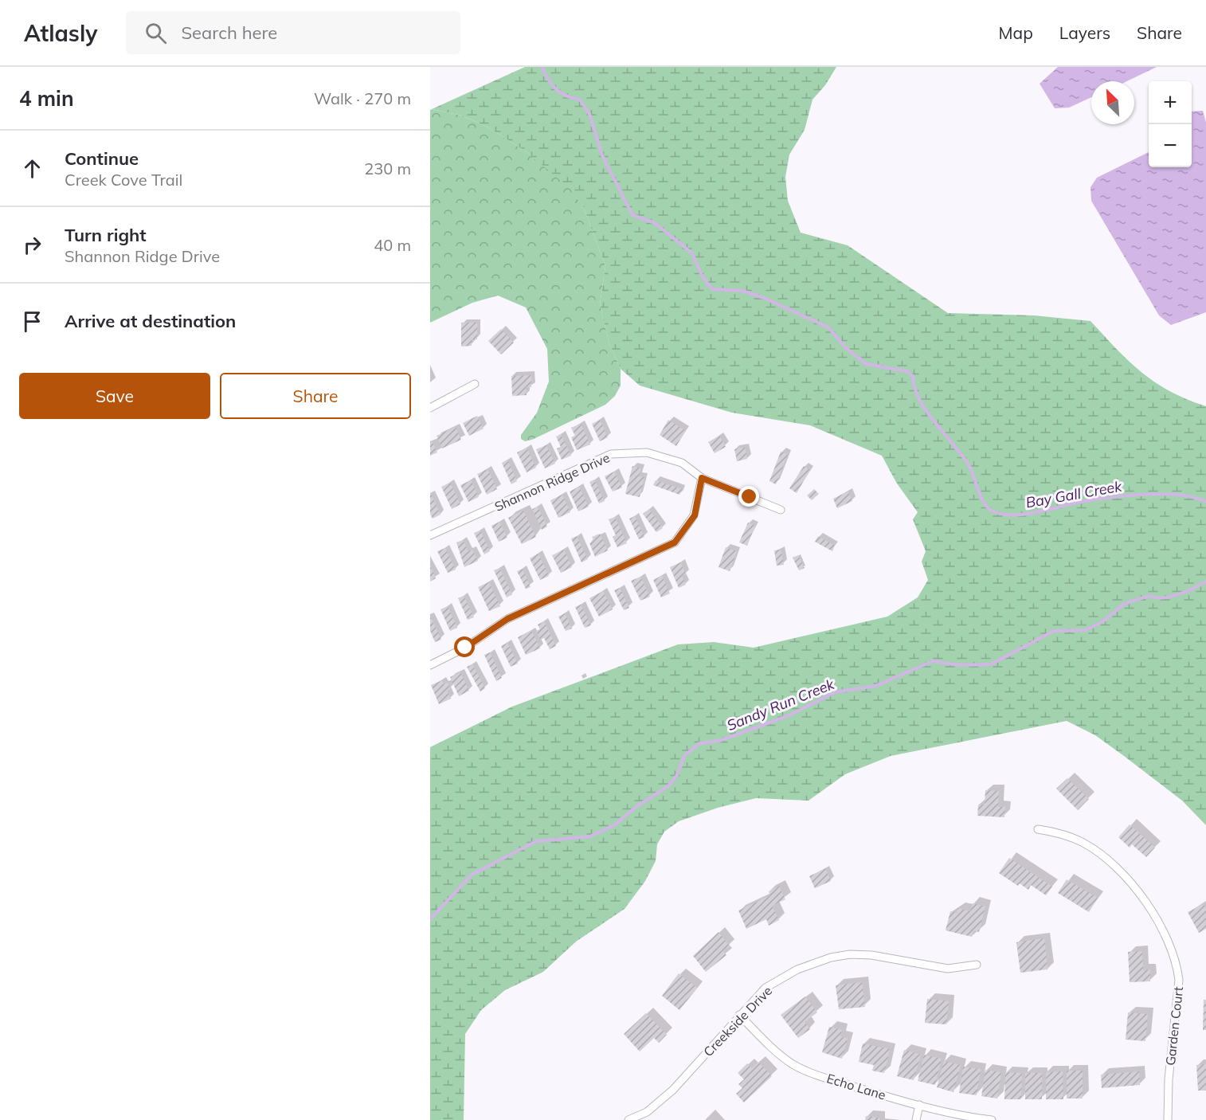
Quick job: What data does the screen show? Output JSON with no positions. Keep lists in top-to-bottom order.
{
  "streets": {
    "street": [
      "Shannon Ridge Drive",
      "Creekside Drive",
      "Garden Court",
      "Echo Lane"
    ]
  },
  "crossings": [
    ["Creekside Drive", "Echo Lane"]
  ],
  "water": ["Bay Gall Creek", "Sandy Run Creek"],
  "north": "top left",
  "page": {
    "header": "Atlasly",
    "search": "Search here",
    "nav": ["Map", "Layers", "Share"],
    "heading": ["4 min", "Walk · 270 m"],
    "map_buttons": ["+", "−"],
    "list": [
      ["Continue", "Creek Cove Trail", "230 m"],
      ["Turn right", "Shannon Ridge Drive", "40 m"],
      "Arrive at destination"
    ],
    "buttons": ["Save", "Share"]
  }
}
